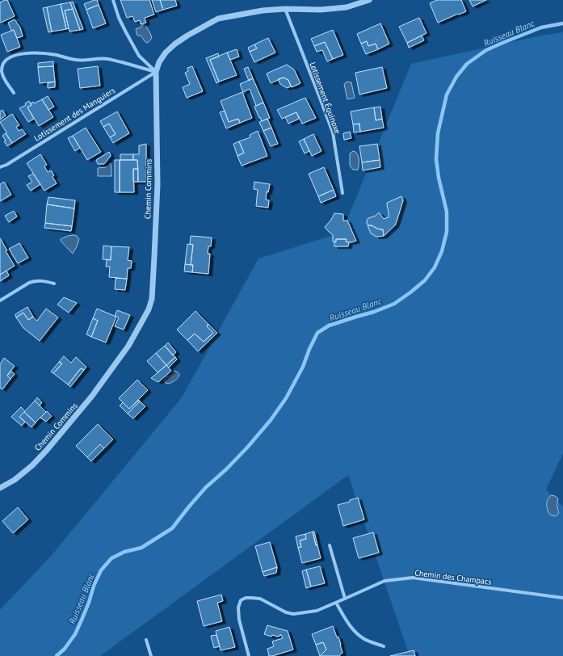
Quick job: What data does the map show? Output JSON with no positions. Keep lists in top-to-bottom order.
{
  "streets": {
    "street": [
      "Lotissement Équinoxe",
      "Lotissement des Manguiers",
      "Chemin Commins",
      "Chemin des Champacs"
    ]
  },
  "crossings": [
    ["Lotissement Équinoxe", "Chemin Commins"],
    ["Lotissement des Manguiers", "Chemin Commins"]
  ],
  "water": ["Ruisseau Blanc"]
}
